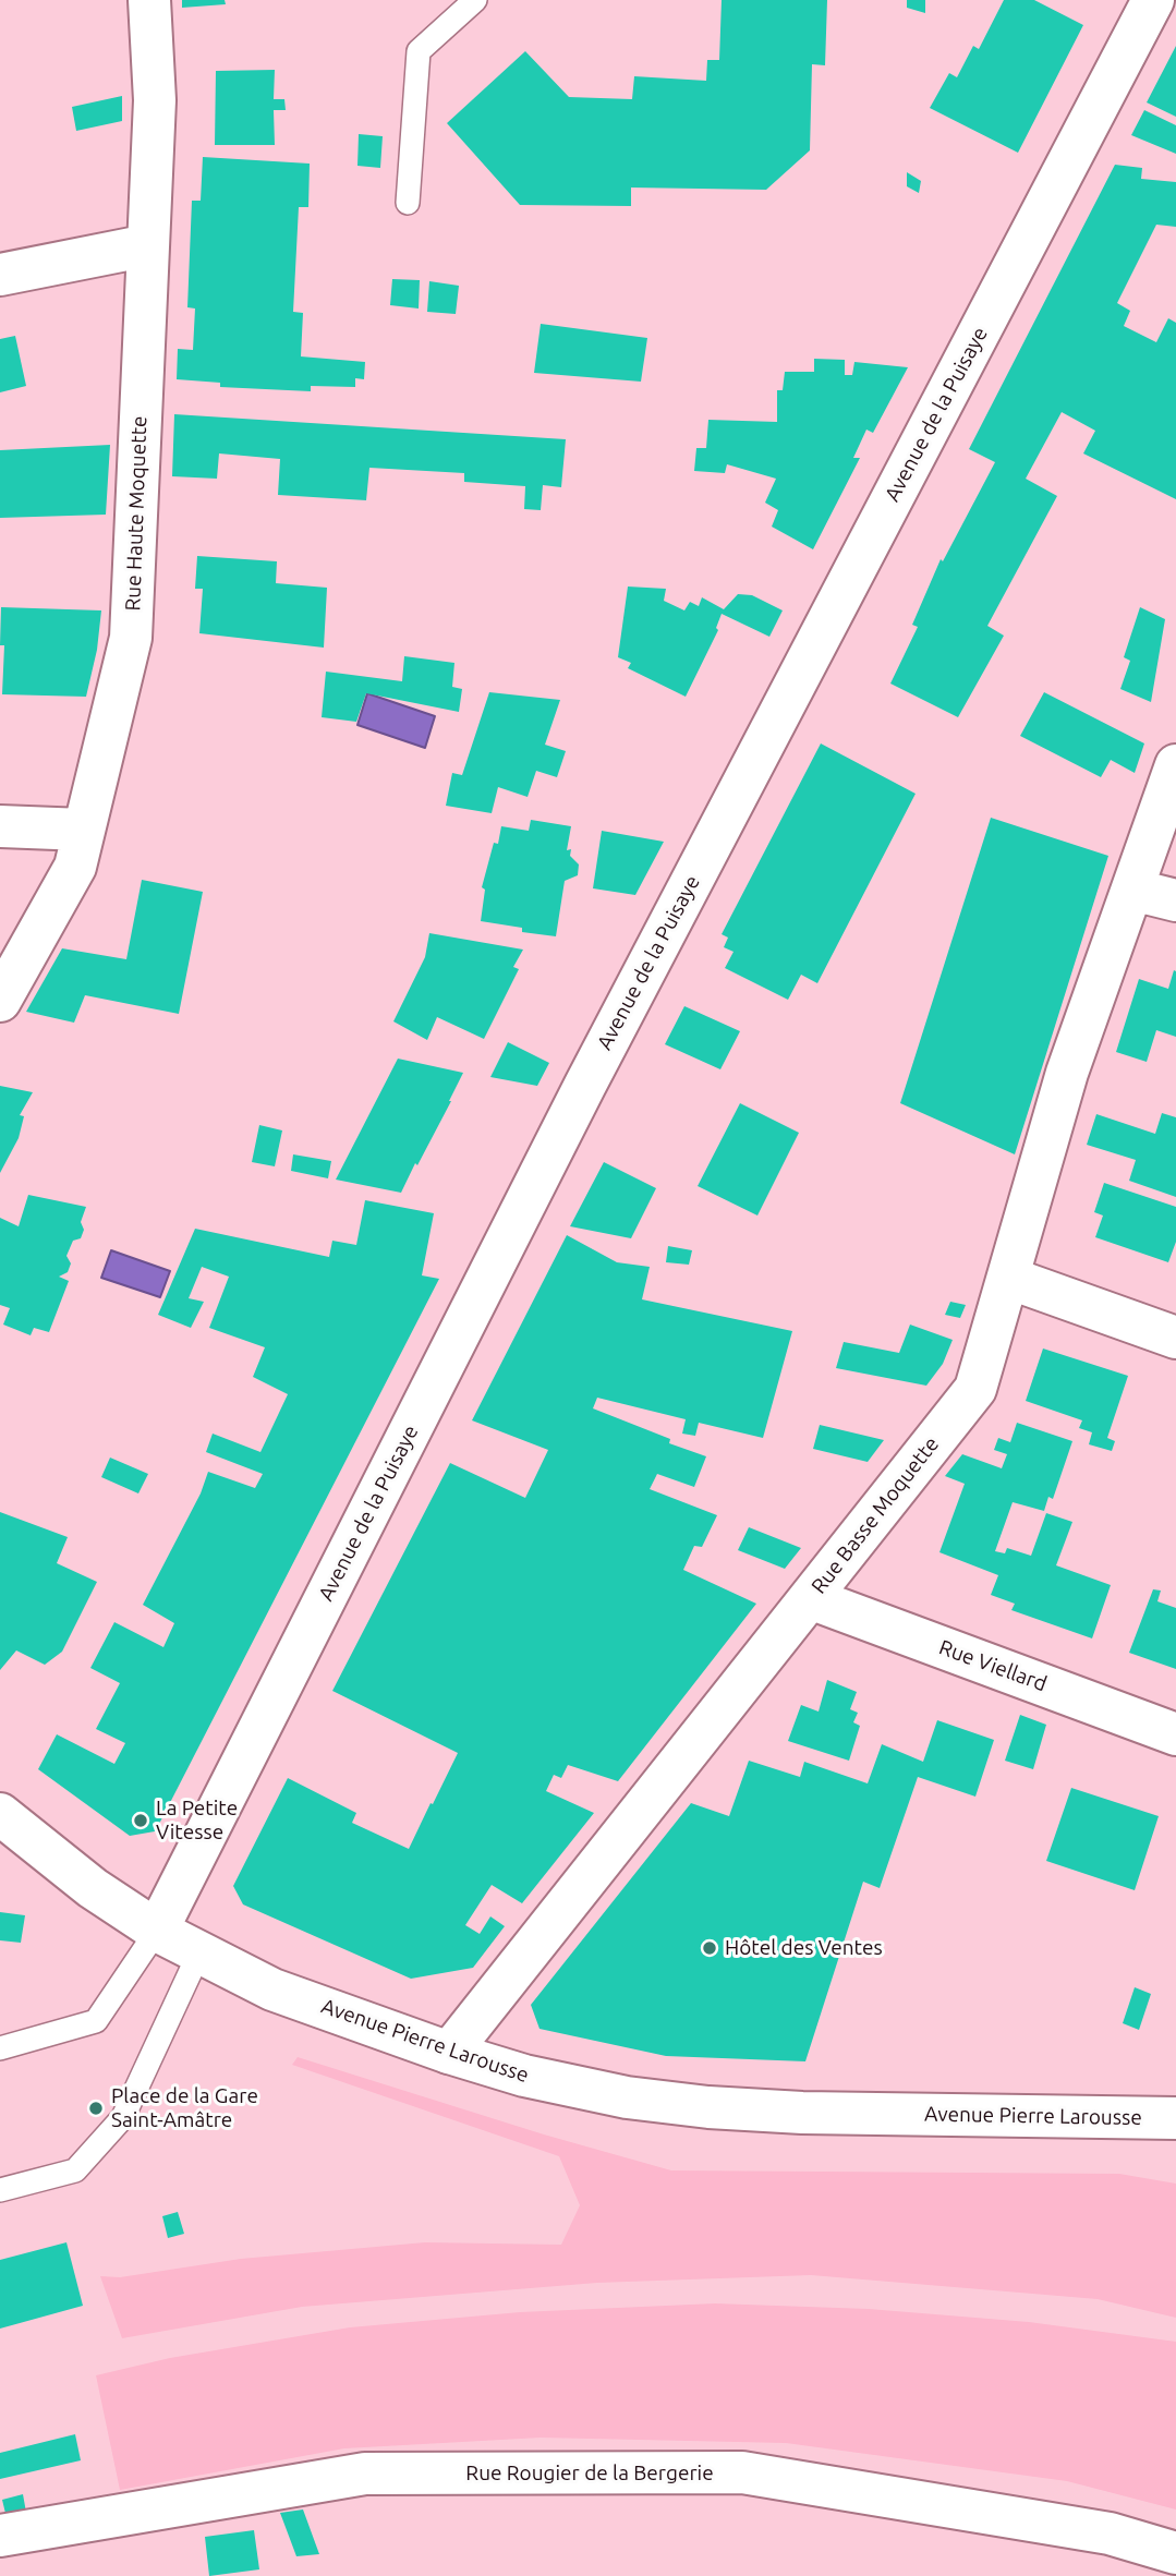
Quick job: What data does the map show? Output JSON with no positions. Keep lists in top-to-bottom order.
{
  "streets": {
    "street": [
      "Avenue de la Puisaye",
      "Rue Haute Moquette",
      "Rue Basse Moquette",
      "Rue Viellard",
      "Avenue Pierre Larousse",
      "Rue Rougier de la Bergerie"
    ]
  },
  "crossings": [
    ["Avenue de la Puisaye", "Avenue Pierre Larousse"],
    ["Rue Basse Moquette", "Rue Viellard"],
    ["Rue Basse Moquette", "Avenue Pierre Larousse"]
  ],
  "places": ["La Petite Vitesse", "Hôtel des Ventes", "Place de la Gare Saint-Amâtre"]
}
